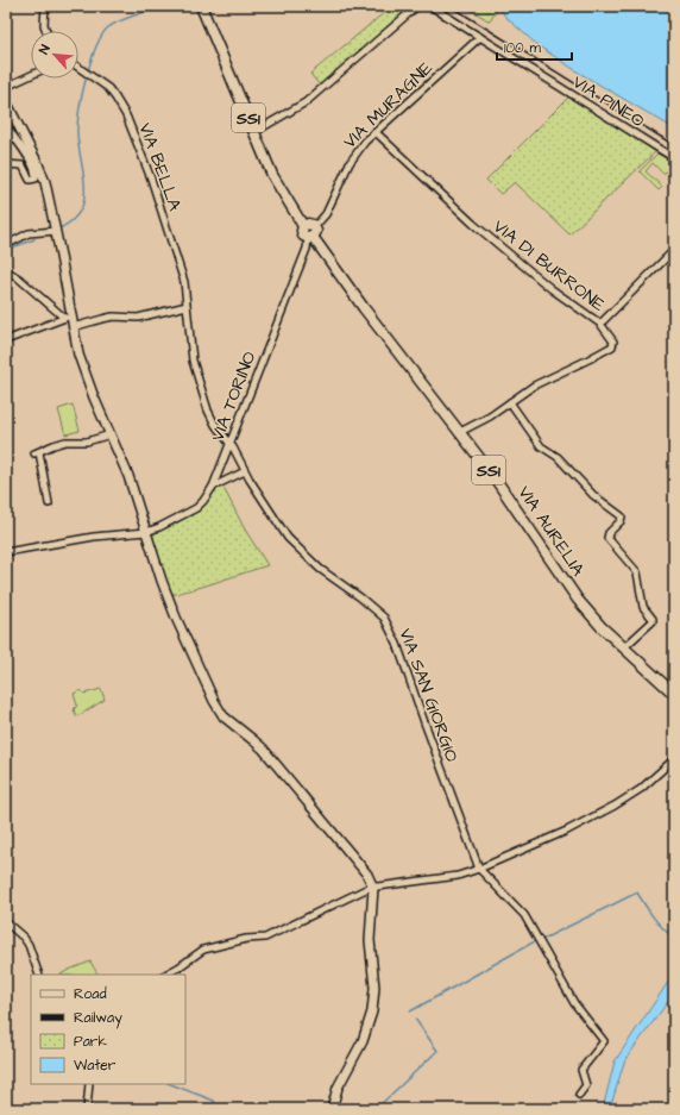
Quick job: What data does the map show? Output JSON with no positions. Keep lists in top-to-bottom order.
{
  "streets": {
    "main road": ["SS1", "VIA AURELIA"],
    "street": [
      "VIA PINEO",
      "VIA MURAGNE",
      "VIA BELLA",
      "VIA DI BURRONE",
      "VIA TORINO",
      "VIA SAN GIORGIO"
    ]
  },
  "crossings": [
    ["VIA PINEO", "VIA MURAGNE"],
    ["VIA MURAGNE", "VIA DI BURRONE"],
    ["VIA MURAGNE", "VIA TORINO"],
    ["VIA MURAGNE", "VIA AURELIA"],
    ["VIA BELLA", "VIA TORINO"],
    ["VIA BELLA", "VIA SAN GIORGIO"],
    ["VIA DI BURRONE", "VIA AURELIA"],
    ["VIA TORINO", "VIA AURELIA"],
    ["VIA TORINO", "VIA SAN GIORGIO"]
  ],
  "legend": [
    "Road",
    "Railway",
    "Park",
    "Water"
  ],
  "scale_bar": "100 m",
  "north": "top left"
}
